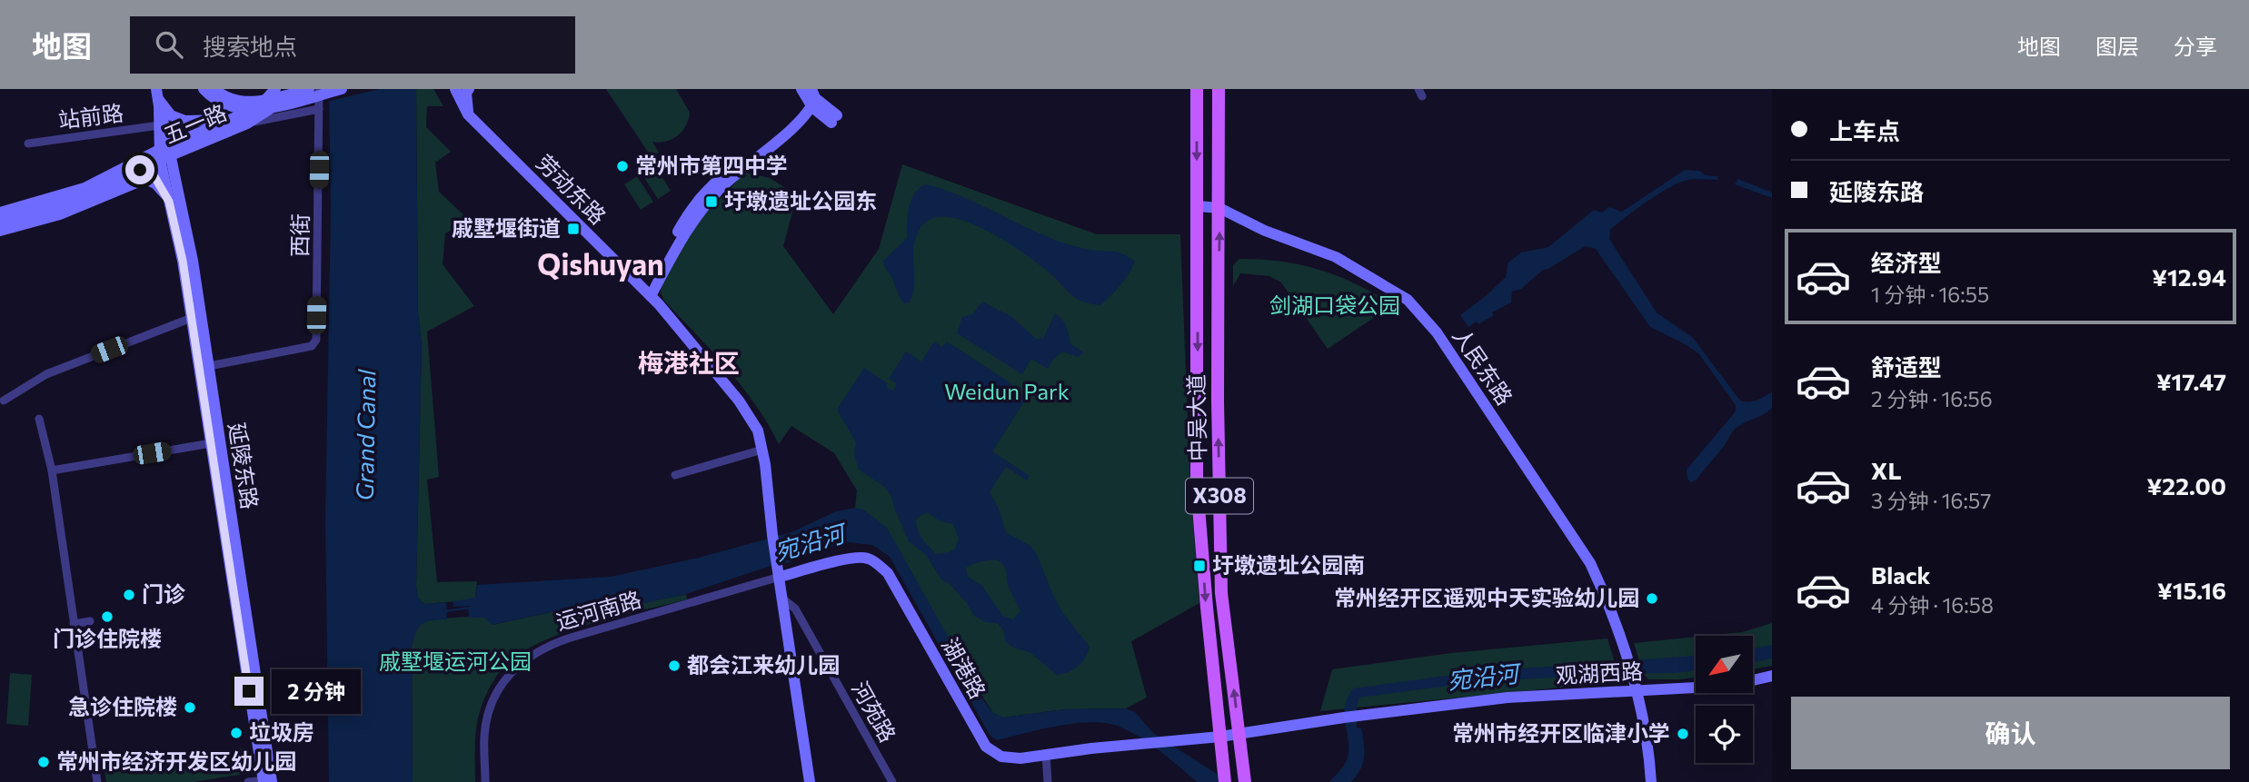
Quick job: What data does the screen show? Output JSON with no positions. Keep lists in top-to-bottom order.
{
  "streets": {
    "main road": ["中吴大道", "X308"],
    "street": [
      "站前路",
      "五一路",
      "劳动东路",
      "西街",
      "人民东路",
      "延陵东路",
      "运河南路",
      "湖港路",
      "观湖西路",
      "河苑路"
    ]
  },
  "crossings": [
    ["站前路", "延陵东路"],
    ["五一路", "延陵东路"],
    ["劳动东路", "运河南路"],
    ["劳动东路", "湖港路"],
    ["劳动东路", "河苑路"],
    ["西街", "延陵东路"],
    ["人民东路", "中吴大道"],
    ["人民东路", "观湖西路"],
    ["中吴大道", "湖港路"],
    ["中吴大道", "观湖西路"],
    ["运河南路", "湖港路"]
  ],
  "districts": ["Qishuyan", "梅港社区"],
  "water": ["Grand Canal", "宛沿河"],
  "parks": ["剑湖口袋公园", "Weidun Park", "戚墅堰运河公园"],
  "places": {
    "other": [
      "常州市第四中学",
      "门诊",
      "常州经开区遥观中天实验幼儿园",
      "门诊住院楼",
      "都会江来幼儿园",
      "急诊住院楼",
      "垃圾房",
      "常州市经开区临津小学",
      "常州市经济开发区幼儿园"
    ],
    "transit": ["圩墩遗址公园东", "戚墅堰街道", "圩墩遗址公园南"]
  },
  "north": "bottom left",
  "page": {
    "header": "地图",
    "search": "搜索地点",
    "nav": ["地图", "图层", "分享"],
    "banner": ["上车点", "延陵东路"],
    "list": [
      {
        "name": "经济型",
        "note": "1 分钟 · 16:55",
        "value": "¥12.94"
      },
      {
        "name": "舒适型",
        "note": "2 分钟 · 16:56",
        "value": "¥17.47"
      },
      {
        "name": "XL",
        "note": "3 分钟 · 16:57",
        "value": "¥22.00"
      },
      {
        "name": "Black",
        "note": "4 分钟 · 16:58",
        "value": "¥15.16"
      }
    ],
    "bubble": "2 分钟",
    "buttons": "确认"
  }
}
